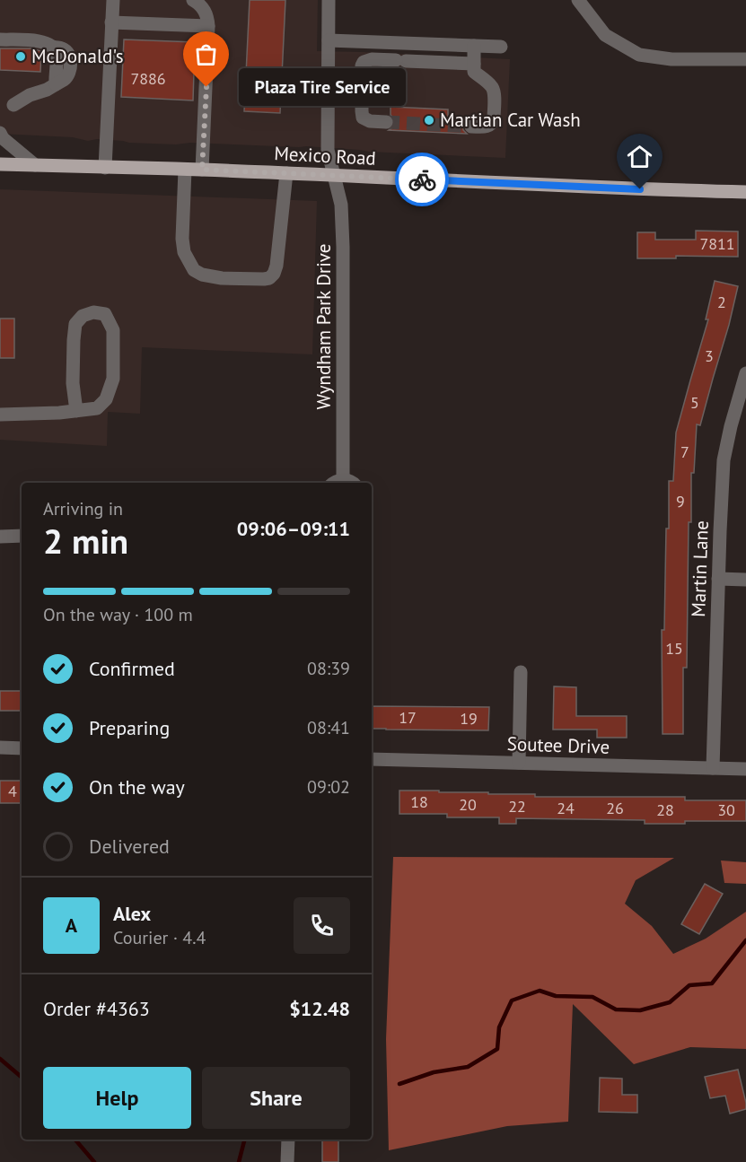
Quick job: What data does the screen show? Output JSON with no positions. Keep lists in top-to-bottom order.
{
  "streets": {
    "main road": ["Mexico Road"],
    "street": ["Wyndham Park Drive", "Martin Lane", "Soutee Drive"]
  },
  "crossings": [
    ["Mexico Road", "Wyndham Park Drive"],
    ["Martin Lane", "Soutee Drive"]
  ],
  "places": ["McDonald's", "Plaza Tire Service", "Martian Car Wash"],
  "house_numbers": [
    "7886",
    "7811",
    "2",
    "3",
    "5",
    "7",
    "9",
    "15",
    "17",
    "19",
    "4",
    "18",
    "20",
    "22",
    "24",
    "26",
    "28",
    "30"
  ],
  "page": {
    "bubble": "Plaza Tire Service",
    "heading": ["2 min", "Arriving in", "09:06–09:11"],
    "panel": [
      "Alex",
      "Courier · 4.4",
      "Order #4363",
      "$12.48"
    ],
    "bar": "On the way · 100 m",
    "list": [
      ["Confirmed", "08:39"],
      ["Preparing", "08:41"],
      ["On the way", "09:02"],
      "Delivered"
    ],
    "round": "A",
    "buttons": ["Help", "Share"]
  }
}
